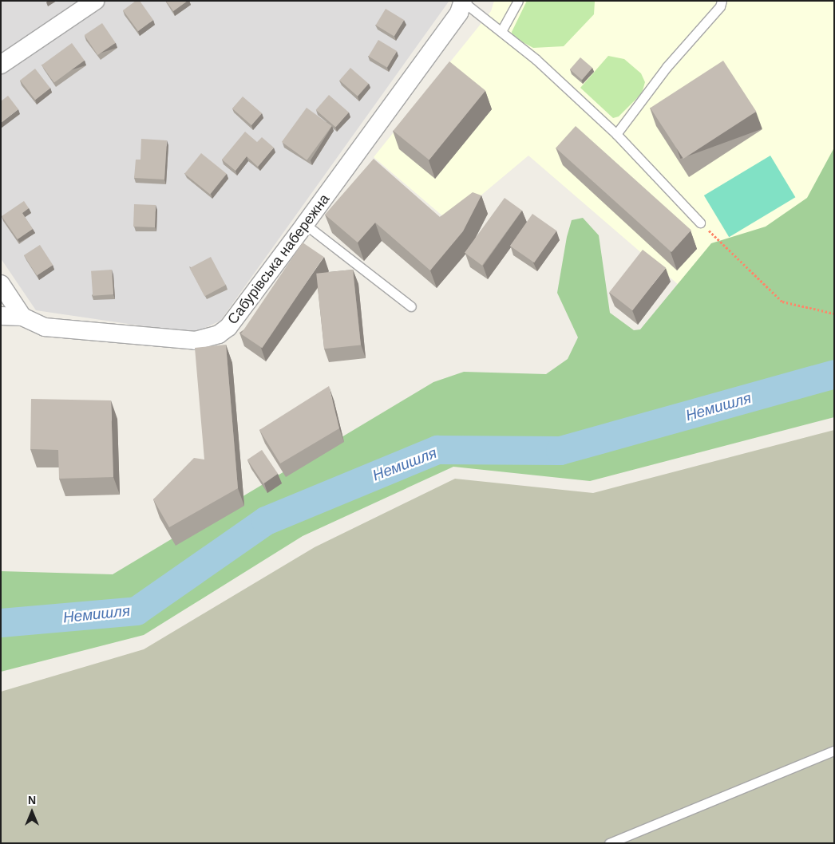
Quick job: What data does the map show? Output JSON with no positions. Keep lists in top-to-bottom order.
{
  "streets": {
    "street": ["Сабурівська набережна"]
  },
  "water": ["Немишля"],
  "north": "top"
}
